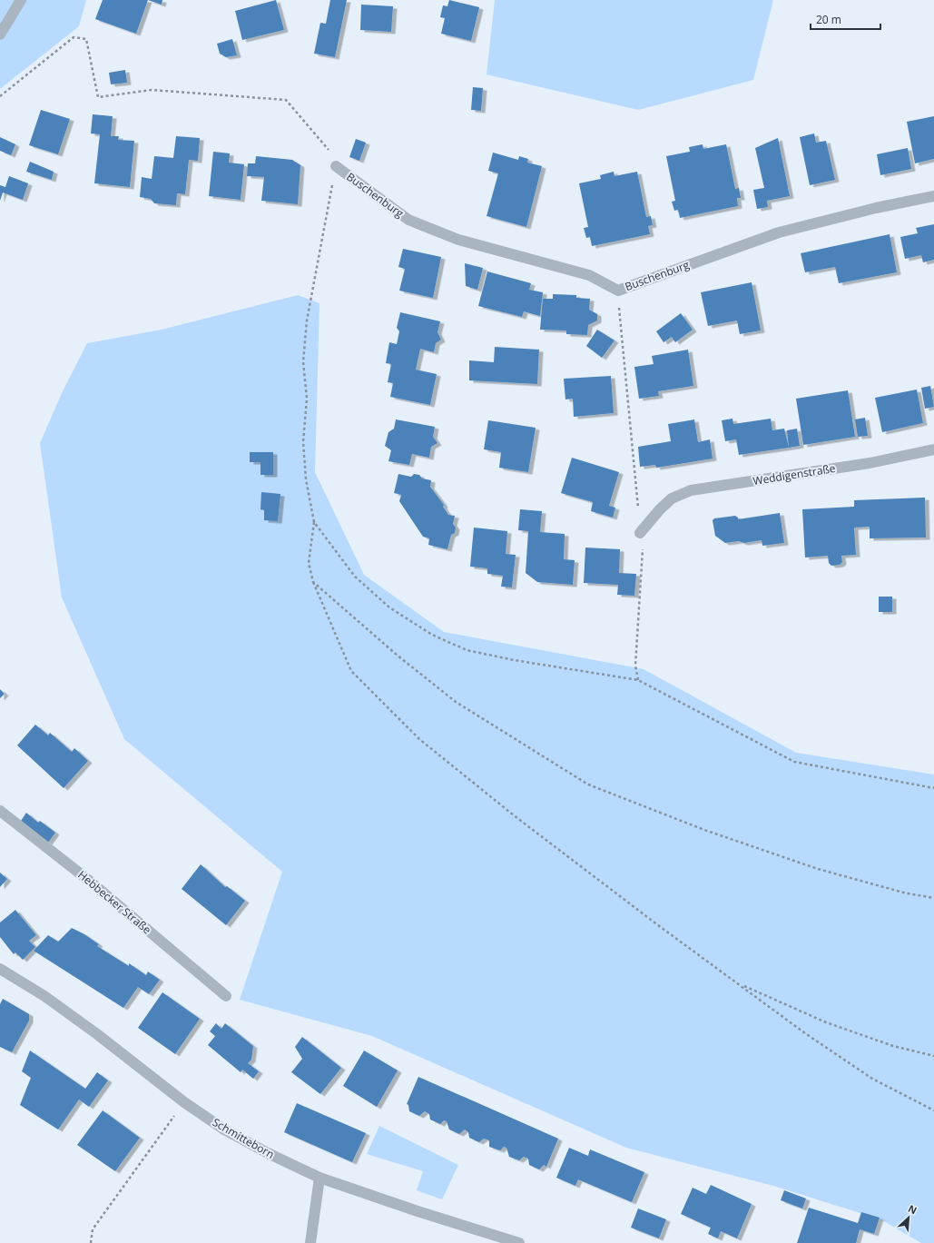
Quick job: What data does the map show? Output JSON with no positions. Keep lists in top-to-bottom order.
{
  "streets": {
    "street": [
      "Buschenburg",
      "Weddigenstraße",
      "Hebbecker Straße",
      "Schmitteborn"
    ]
  },
  "scale_bar": "20 m",
  "north": "top right"
}
